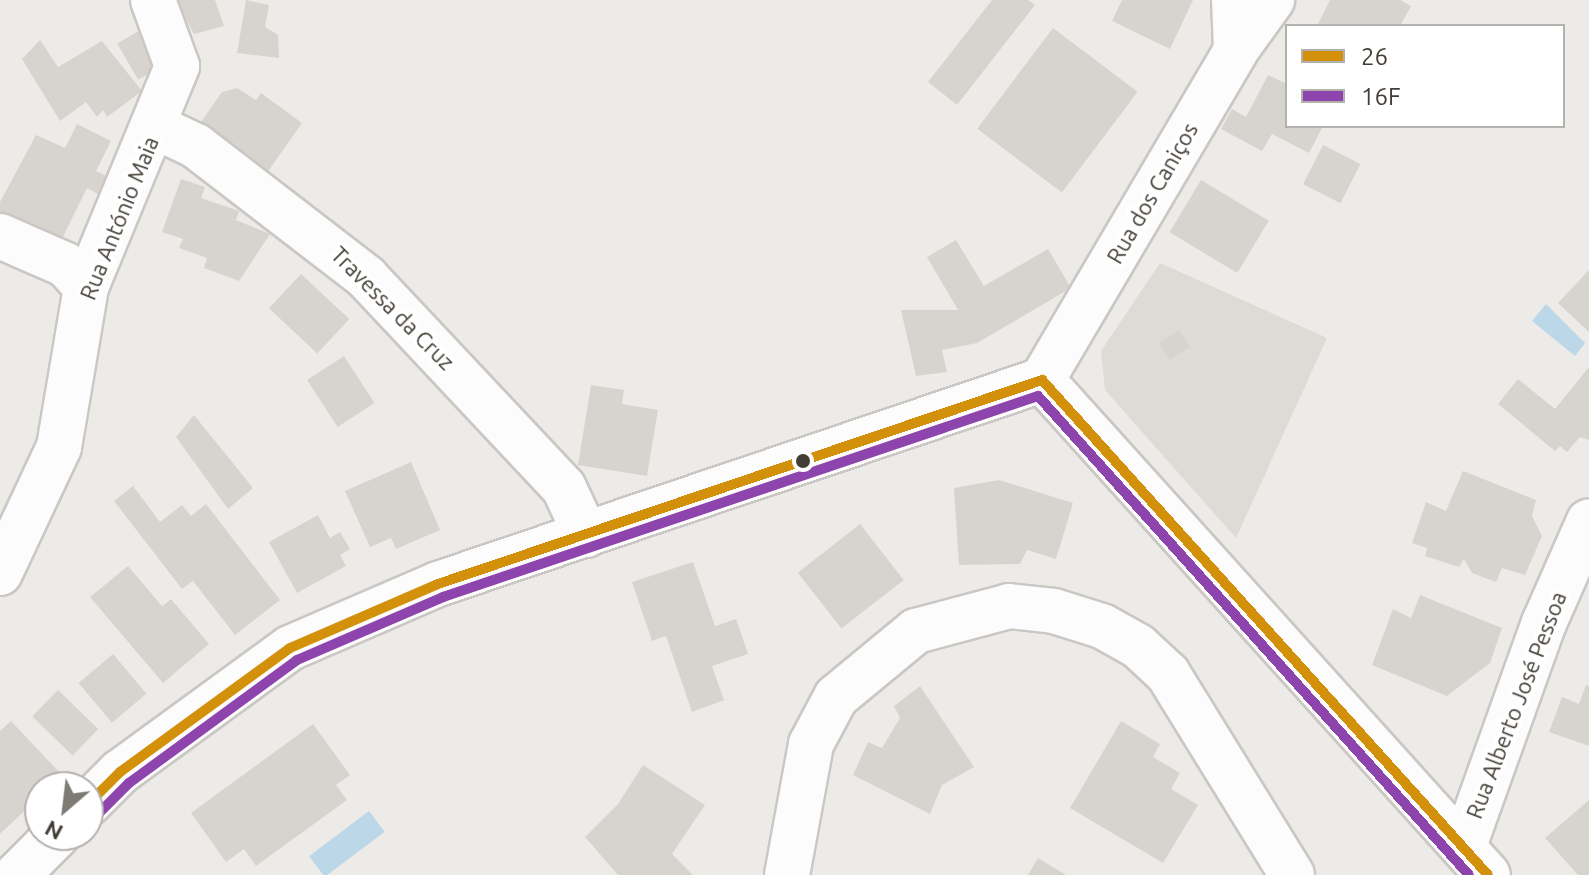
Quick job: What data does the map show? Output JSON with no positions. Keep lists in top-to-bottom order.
{
  "streets": {
    "street": [
      "Rua dos Caniços",
      "Rua António Maia",
      "Travessa da Cruz",
      "Rua Alberto José Pessoa"
    ]
  },
  "crossings": [
    ["Rua António Maia", "Travessa da Cruz"]
  ],
  "lines": ["transit line 26", "transit line 16F"],
  "legend": ["26", "16F"],
  "north": "bottom left"
}
